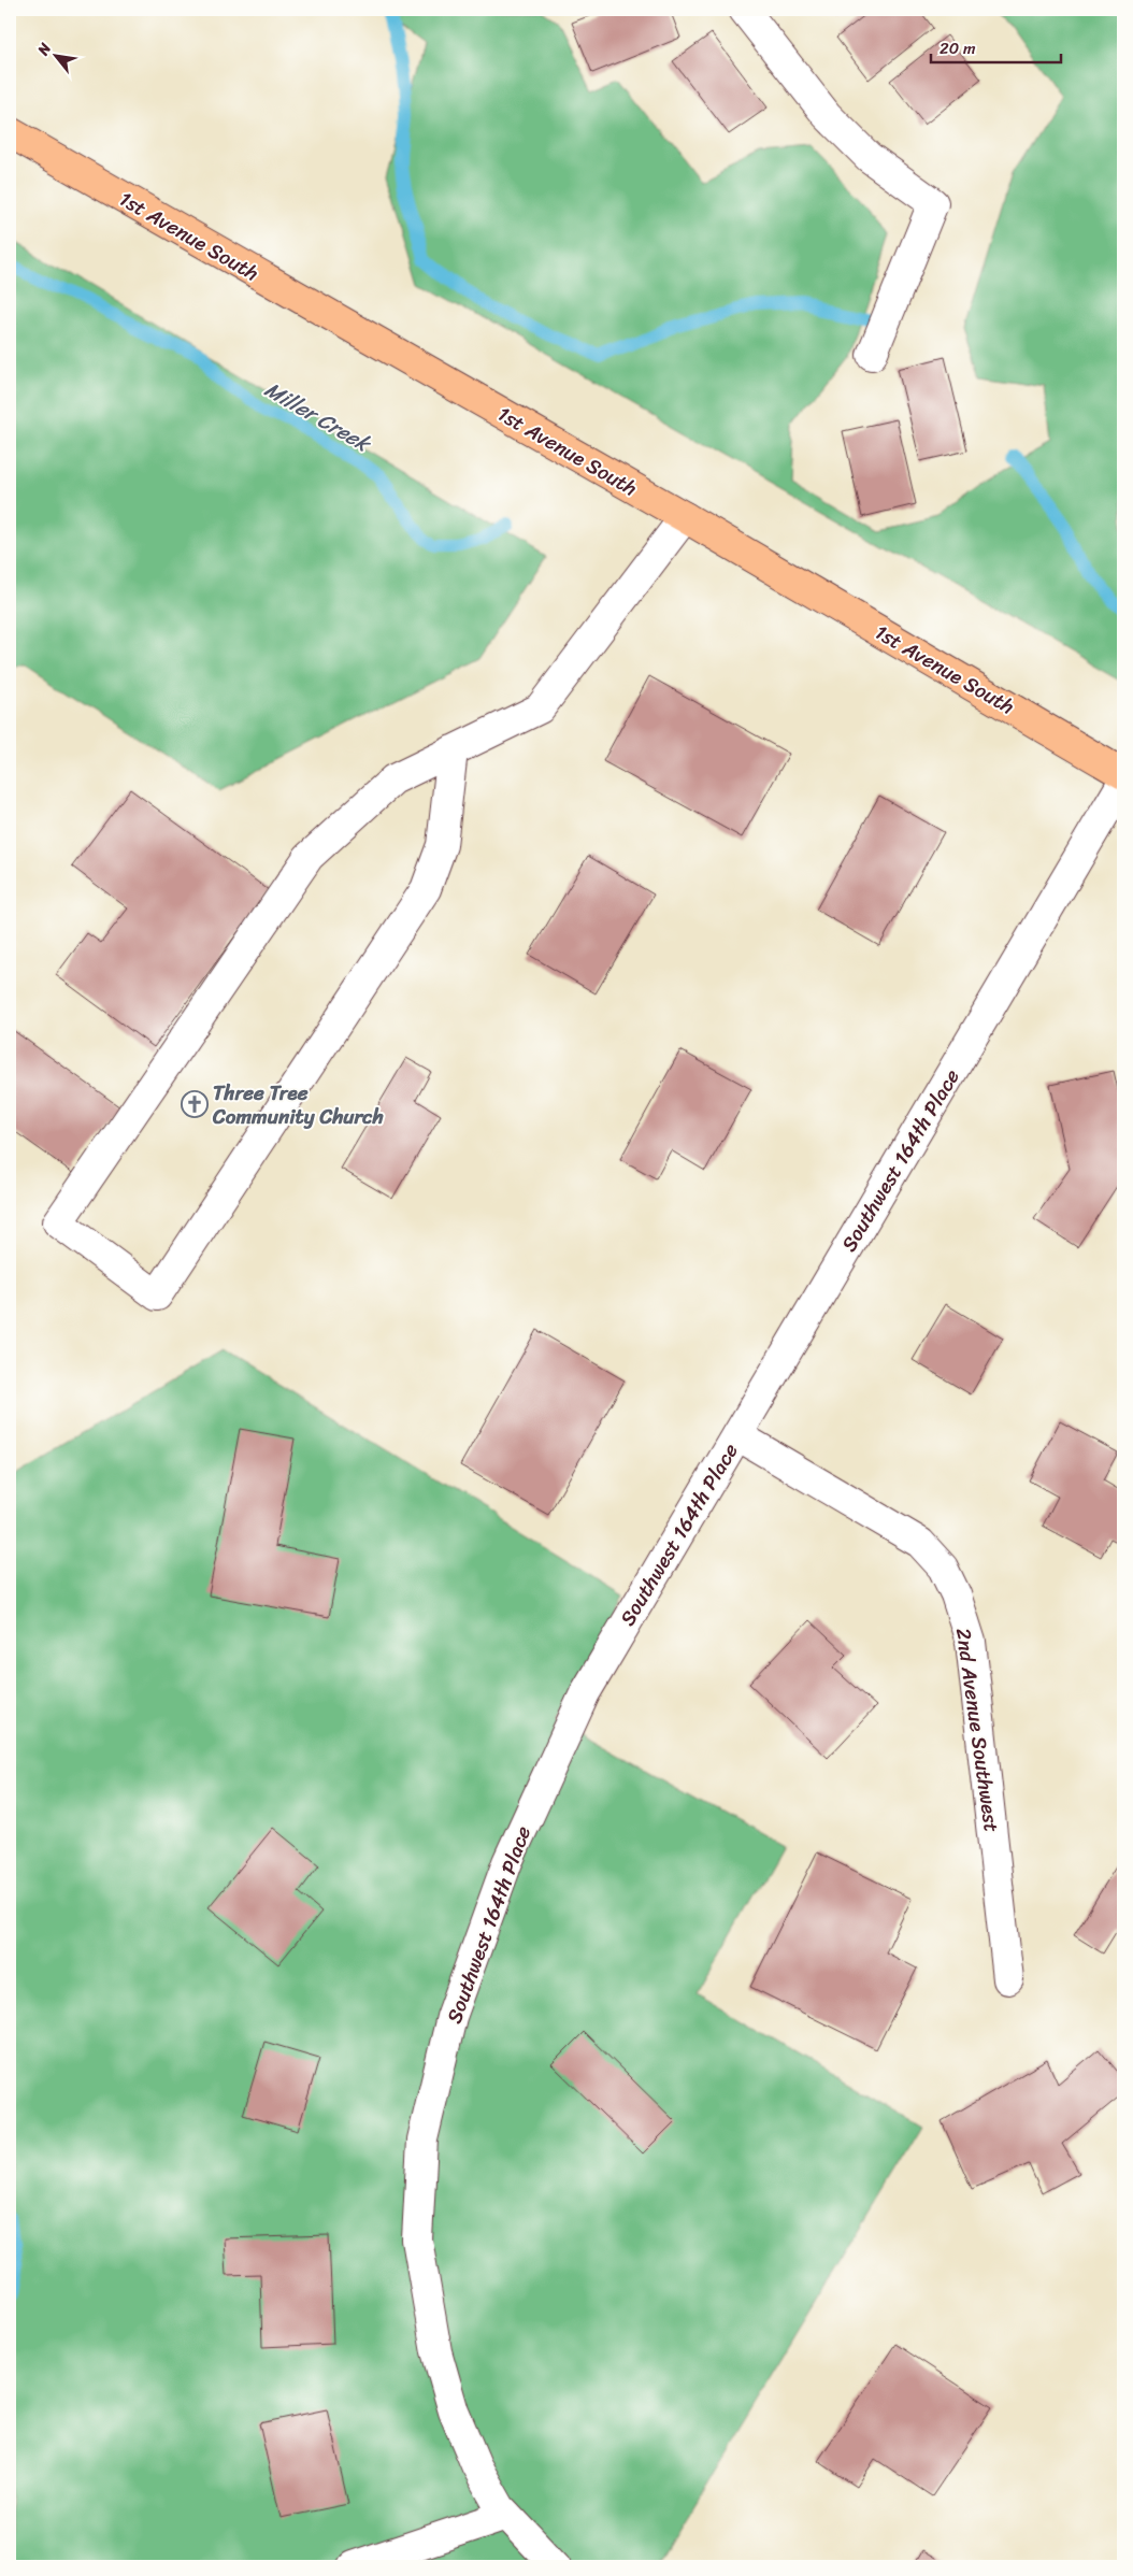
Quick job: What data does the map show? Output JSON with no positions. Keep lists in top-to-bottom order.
{
  "streets": {
    "main road": ["1st Avenue South"],
    "street": ["Southwest 164th Place", "2nd Avenue Southwest"]
  },
  "crossings": [
    ["Southwest 164th Place", "2nd Avenue Southwest"]
  ],
  "water": ["Miller Creek"],
  "places": {
    "church": ["Three Tree Community Church"]
  },
  "scale_bar": "20 m",
  "north": "top left"
}
